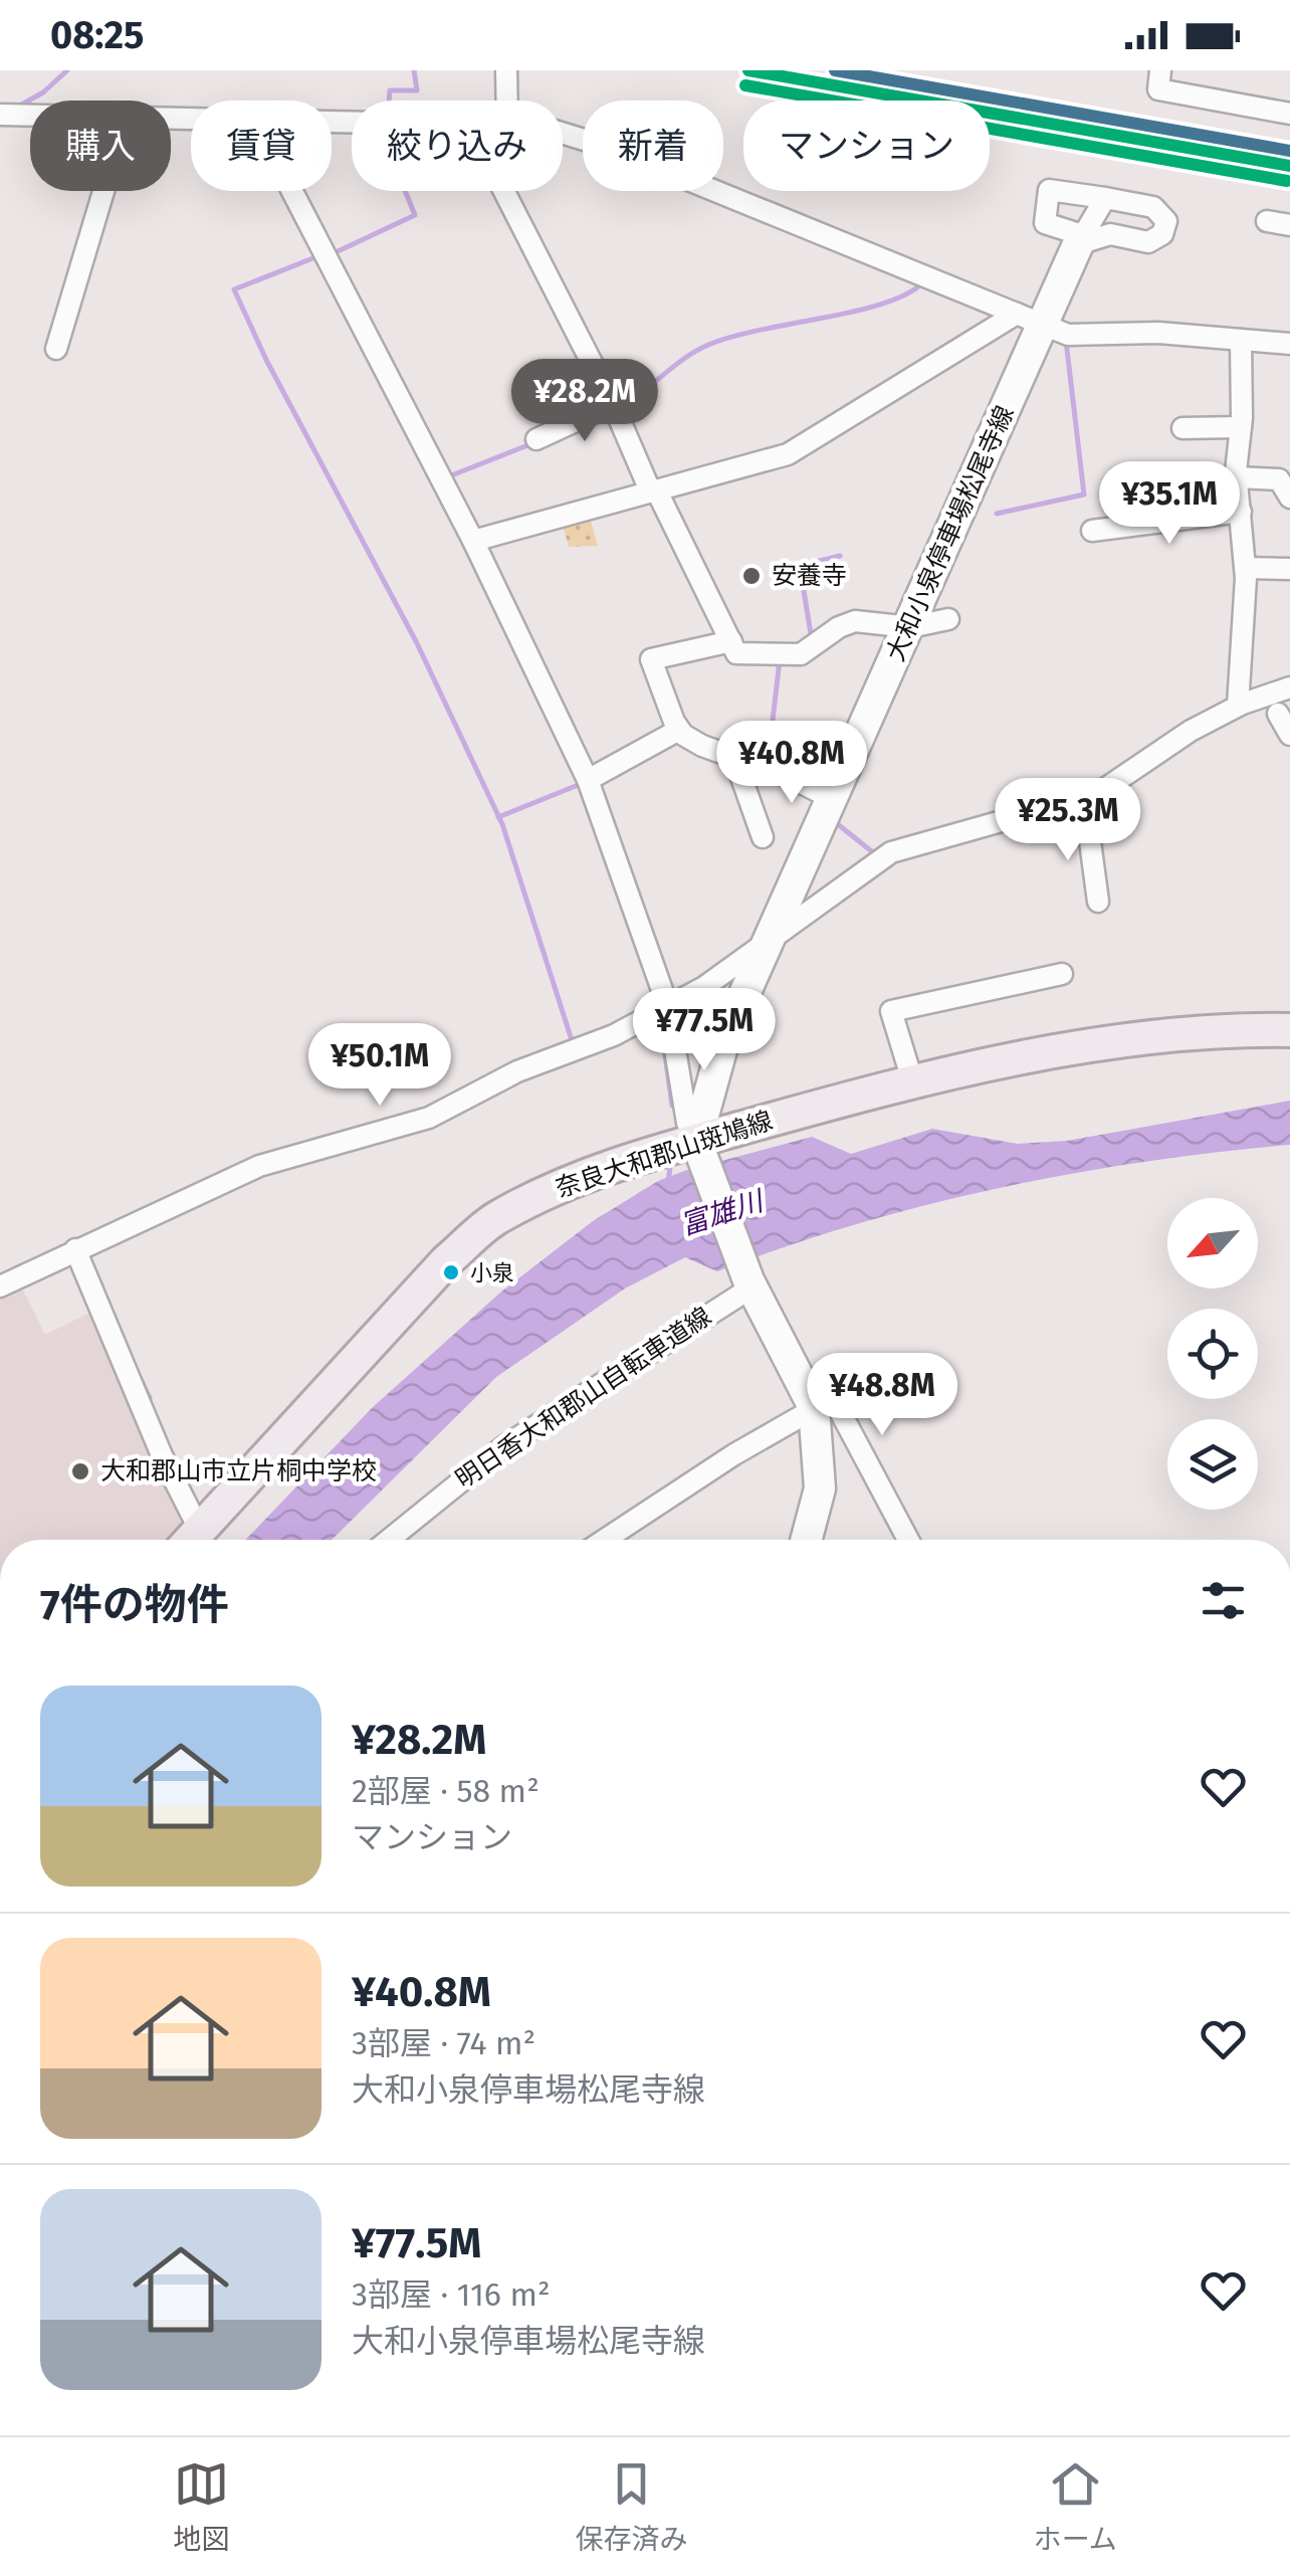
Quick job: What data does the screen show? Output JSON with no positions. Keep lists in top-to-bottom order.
{
  "streets": {
    "main road": ["大和小泉停車場松尾寺線", "奈良大和郡山斑鳩線"],
    "street": ["明日香大和郡山自転車道線"]
  },
  "crossings": [
    ["大和小泉停車場松尾寺線", "奈良大和郡山斑鳩線"]
  ],
  "water": ["富雄川"],
  "places": ["安養寺", "小泉", "大和郡山市立片桐中学校"],
  "north": "bottom left",
  "page": {
    "status": "08:25",
    "chip": [
      "購入",
      "賃貸",
      "絞り込み",
      "新着",
      "マンション"
    ],
    "price": [
      "¥28.2M",
      "¥35.1M",
      "¥40.8M",
      "¥25.3M",
      "¥77.5M",
      "¥50.1M",
      "¥48.8M"
    ],
    "heading": "7件の物件",
    "list": [
      {
        "name": "¥28.2M",
        "note": "2部屋 · 58 m² · マンション"
      },
      {
        "name": "¥40.8M",
        "note": "3部屋 · 74 m² · 大和小泉停車場松尾寺線"
      },
      {
        "name": "¥77.5M",
        "note": "3部屋 · 116 m² · 大和小泉停車場松尾寺線"
      }
    ],
    "tabs": ["地図", "保存済み", "ホーム"]
  }
}
